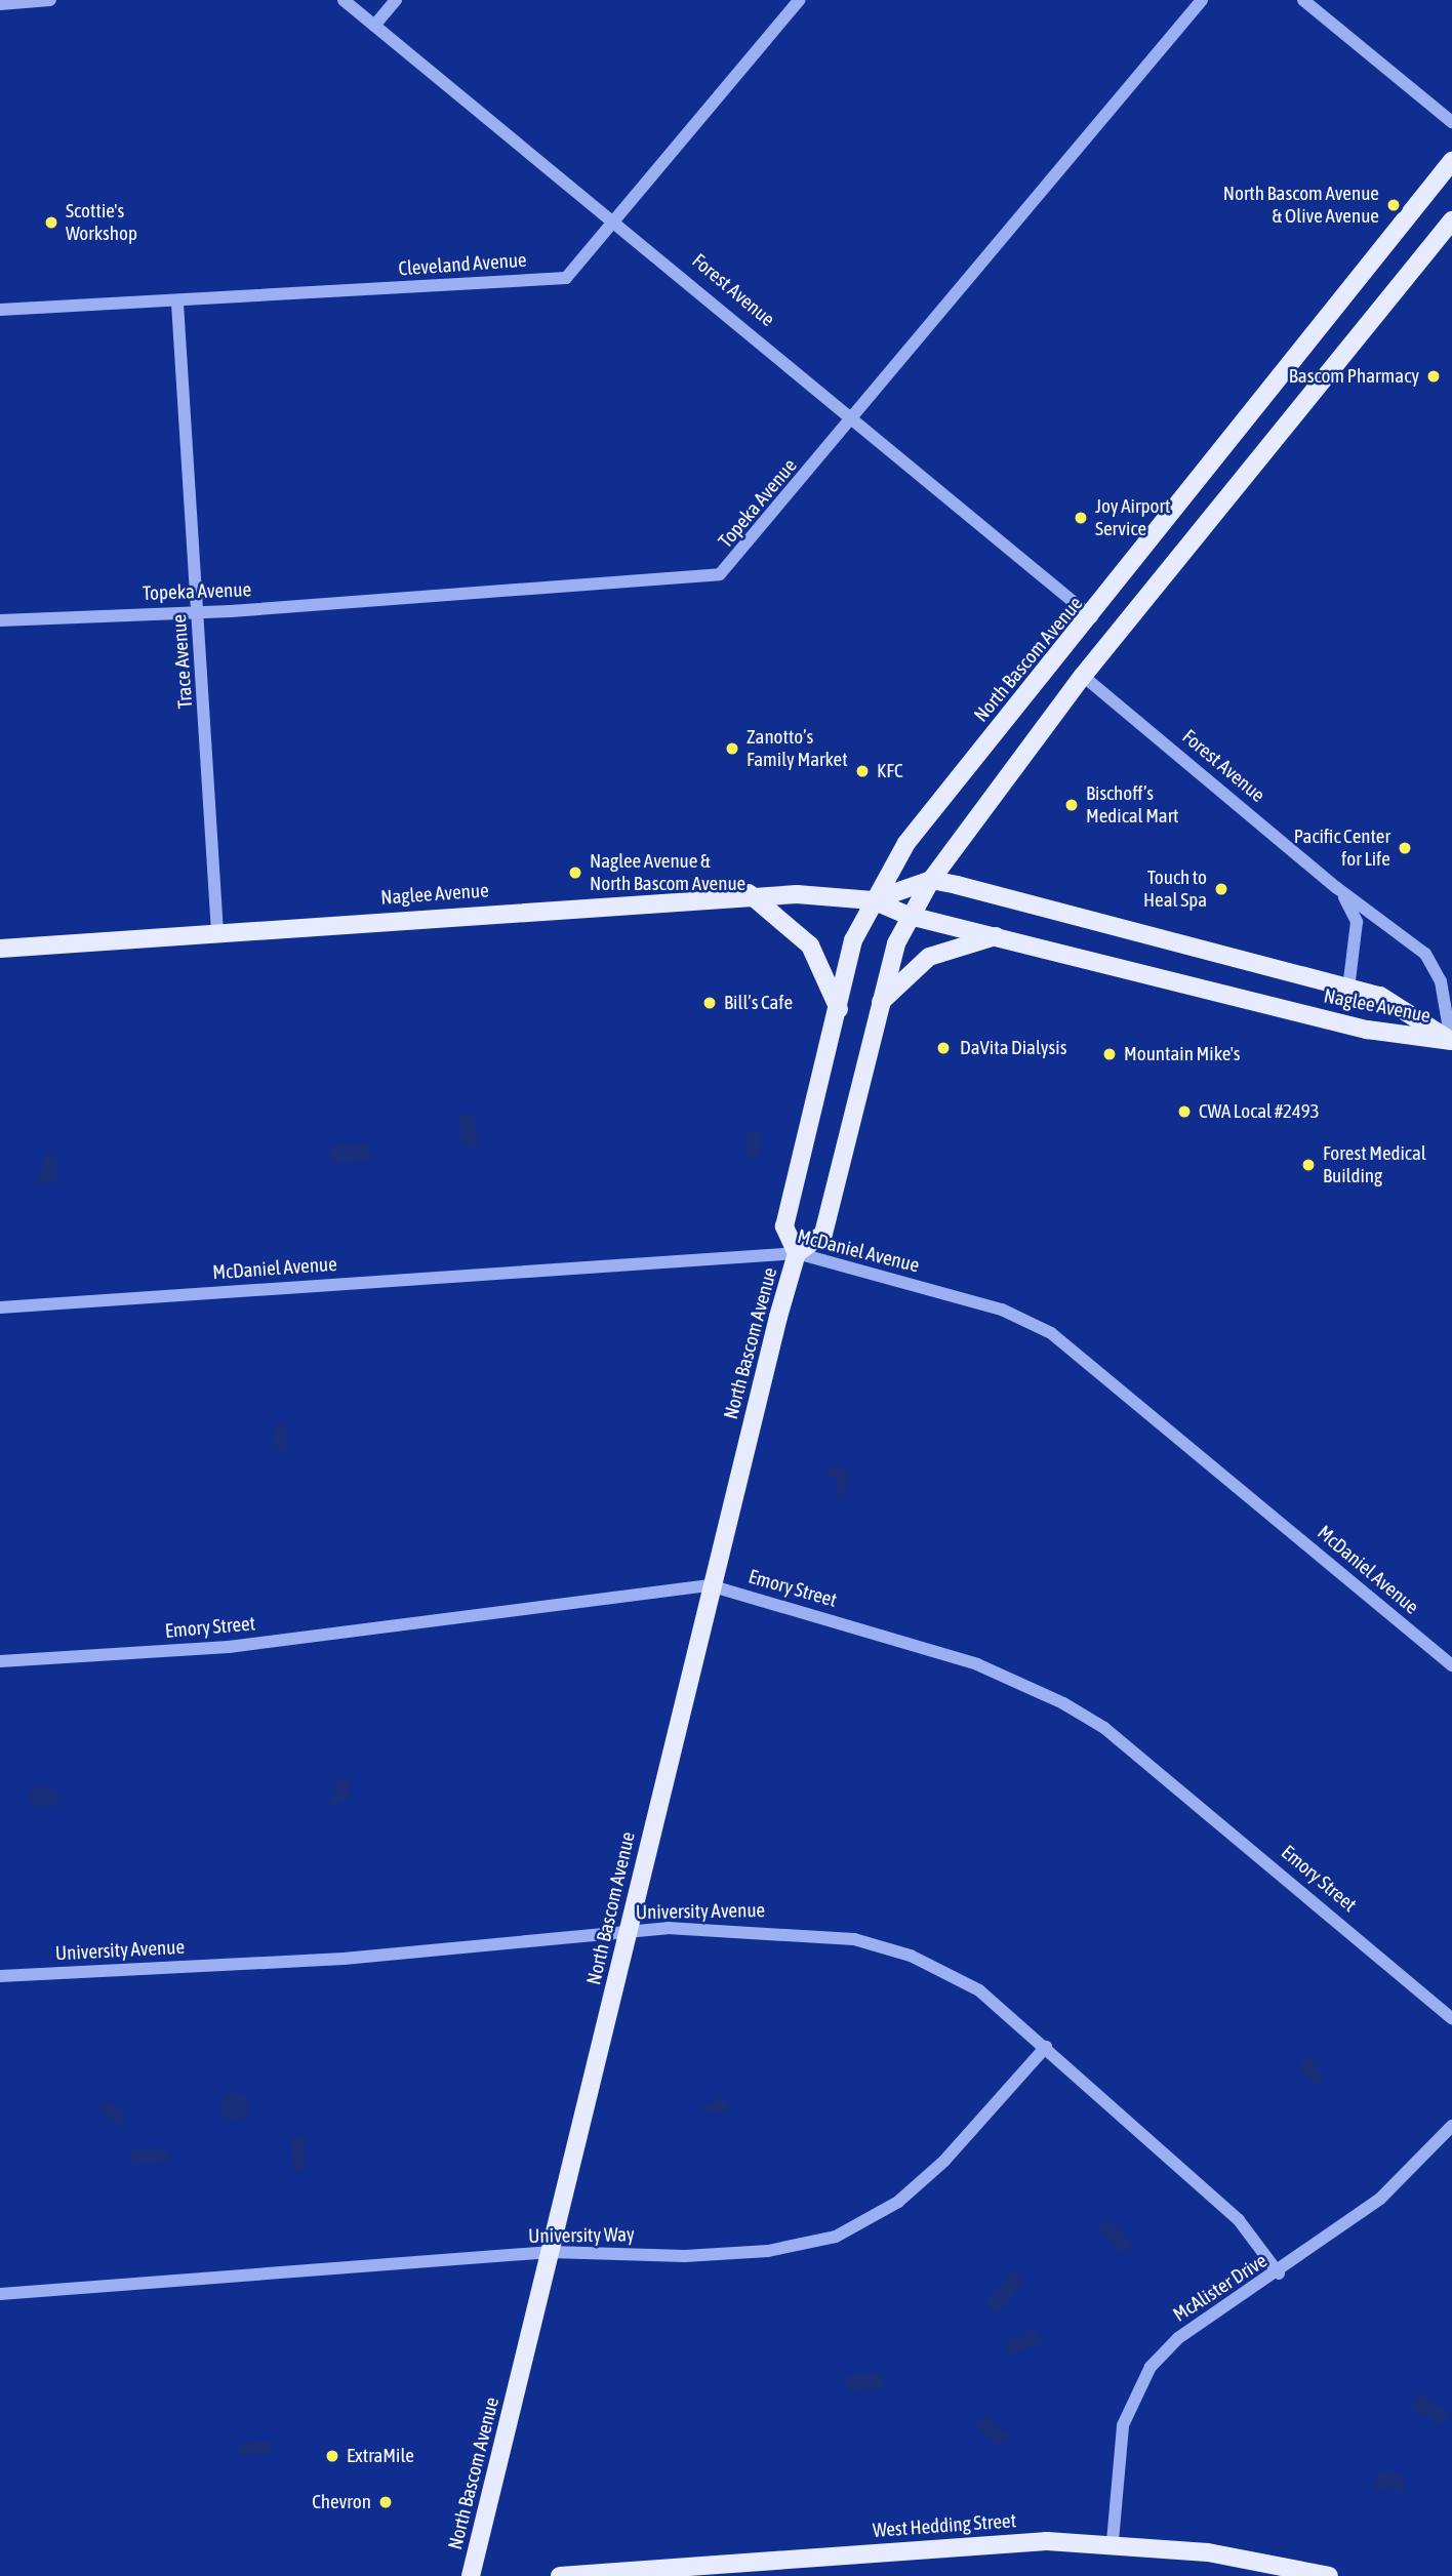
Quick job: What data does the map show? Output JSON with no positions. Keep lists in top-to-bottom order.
{
  "streets": {
    "main road": ["North Bascom Avenue", "Naglee Avenue", "West Hedding Street"],
    "street": [
      "Cleveland Avenue",
      "Forest Avenue",
      "Topeka Avenue",
      "Trace Avenue",
      "McDaniel Avenue",
      "Emory Street",
      "University Avenue",
      "University Way",
      "McAlister Drive"
    ]
  },
  "crossings": [
    ["Cleveland Avenue", "Forest Avenue"],
    ["Cleveland Avenue", "Trace Avenue"],
    ["Forest Avenue", "Topeka Avenue"],
    ["Forest Avenue", "North Bascom Avenue"],
    ["Forest Avenue", "Naglee Avenue"],
    ["Topeka Avenue", "Trace Avenue"],
    ["North Bascom Avenue", "Naglee Avenue"],
    ["North Bascom Avenue", "McDaniel Avenue"],
    ["North Bascom Avenue", "Emory Street"],
    ["North Bascom Avenue", "University Avenue"],
    ["North Bascom Avenue", "University Way"],
    ["Trace Avenue", "Naglee Avenue"],
    ["University Avenue", "University Way"],
    ["University Avenue", "McAlister Drive"],
    ["McAlister Drive", "West Hedding Street"]
  ],
  "places": [
    "North Bascom Avenue & Olive Avenue",
    "Scottie's Workshop",
    "Bascom Pharmacy",
    "Joy Airport Service",
    "Zanotto’s Family Market",
    "KFC",
    "Bischoff’s Medical Mart",
    "Pacific Center for Life",
    "Naglee Avenue & North Bascom Avenue",
    "Touch to Heal Spa",
    "Bill’s Cafe",
    "DaVita Dialysis",
    "Mountain Mike's",
    "CWA Local #2493",
    "Forest Medical Building",
    "ExtraMile",
    "Chevron"
  ]
}
